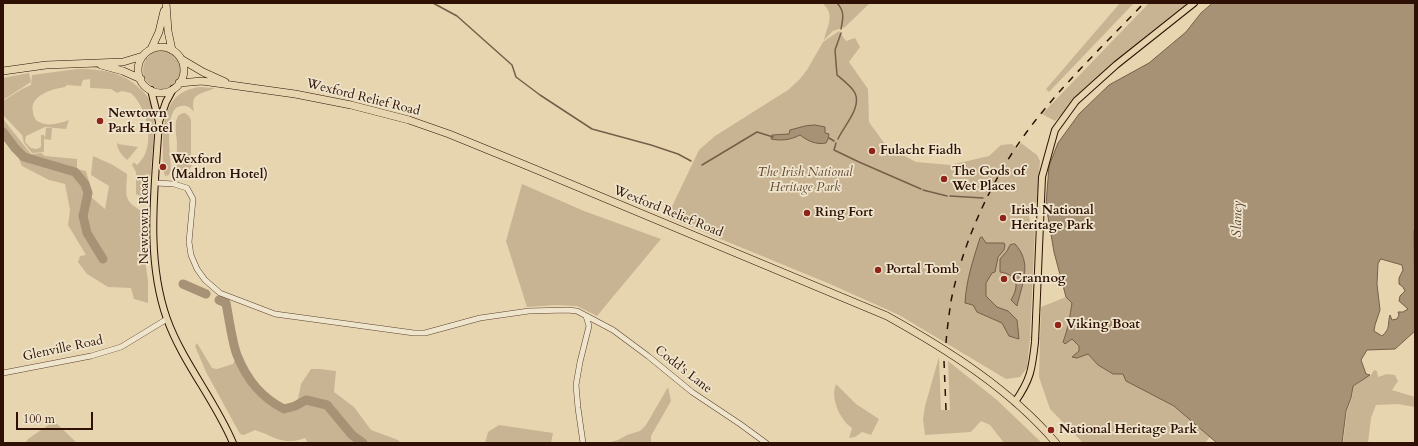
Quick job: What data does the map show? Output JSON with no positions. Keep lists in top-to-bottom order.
{
  "streets": {
    "highway": ["Wexford Relief Road"],
    "main road": ["Newtown Road"],
    "street": ["Glenville Road", "Codd's Lane"]
  },
  "crossings": [
    ["Wexford Relief Road", "Newtown Road"],
    ["Newtown Road", "Glenville Road"],
    ["Newtown Road", "Codd's Lane"]
  ],
  "water": ["Slaney"],
  "parks": ["The Irish National Heritage Park"],
  "places": [
    "Newtown Park Hotel",
    "Fulacht Fiadh",
    "Wexford (Maldron Hotel)",
    "The Gods of Wet Places",
    "Ring Fort",
    "Irish National Heritage Park",
    "Portal Tomb",
    "Crannog",
    "Viking Boat",
    "National Heritage Park"
  ],
  "scale_bar": "100 m"
}
